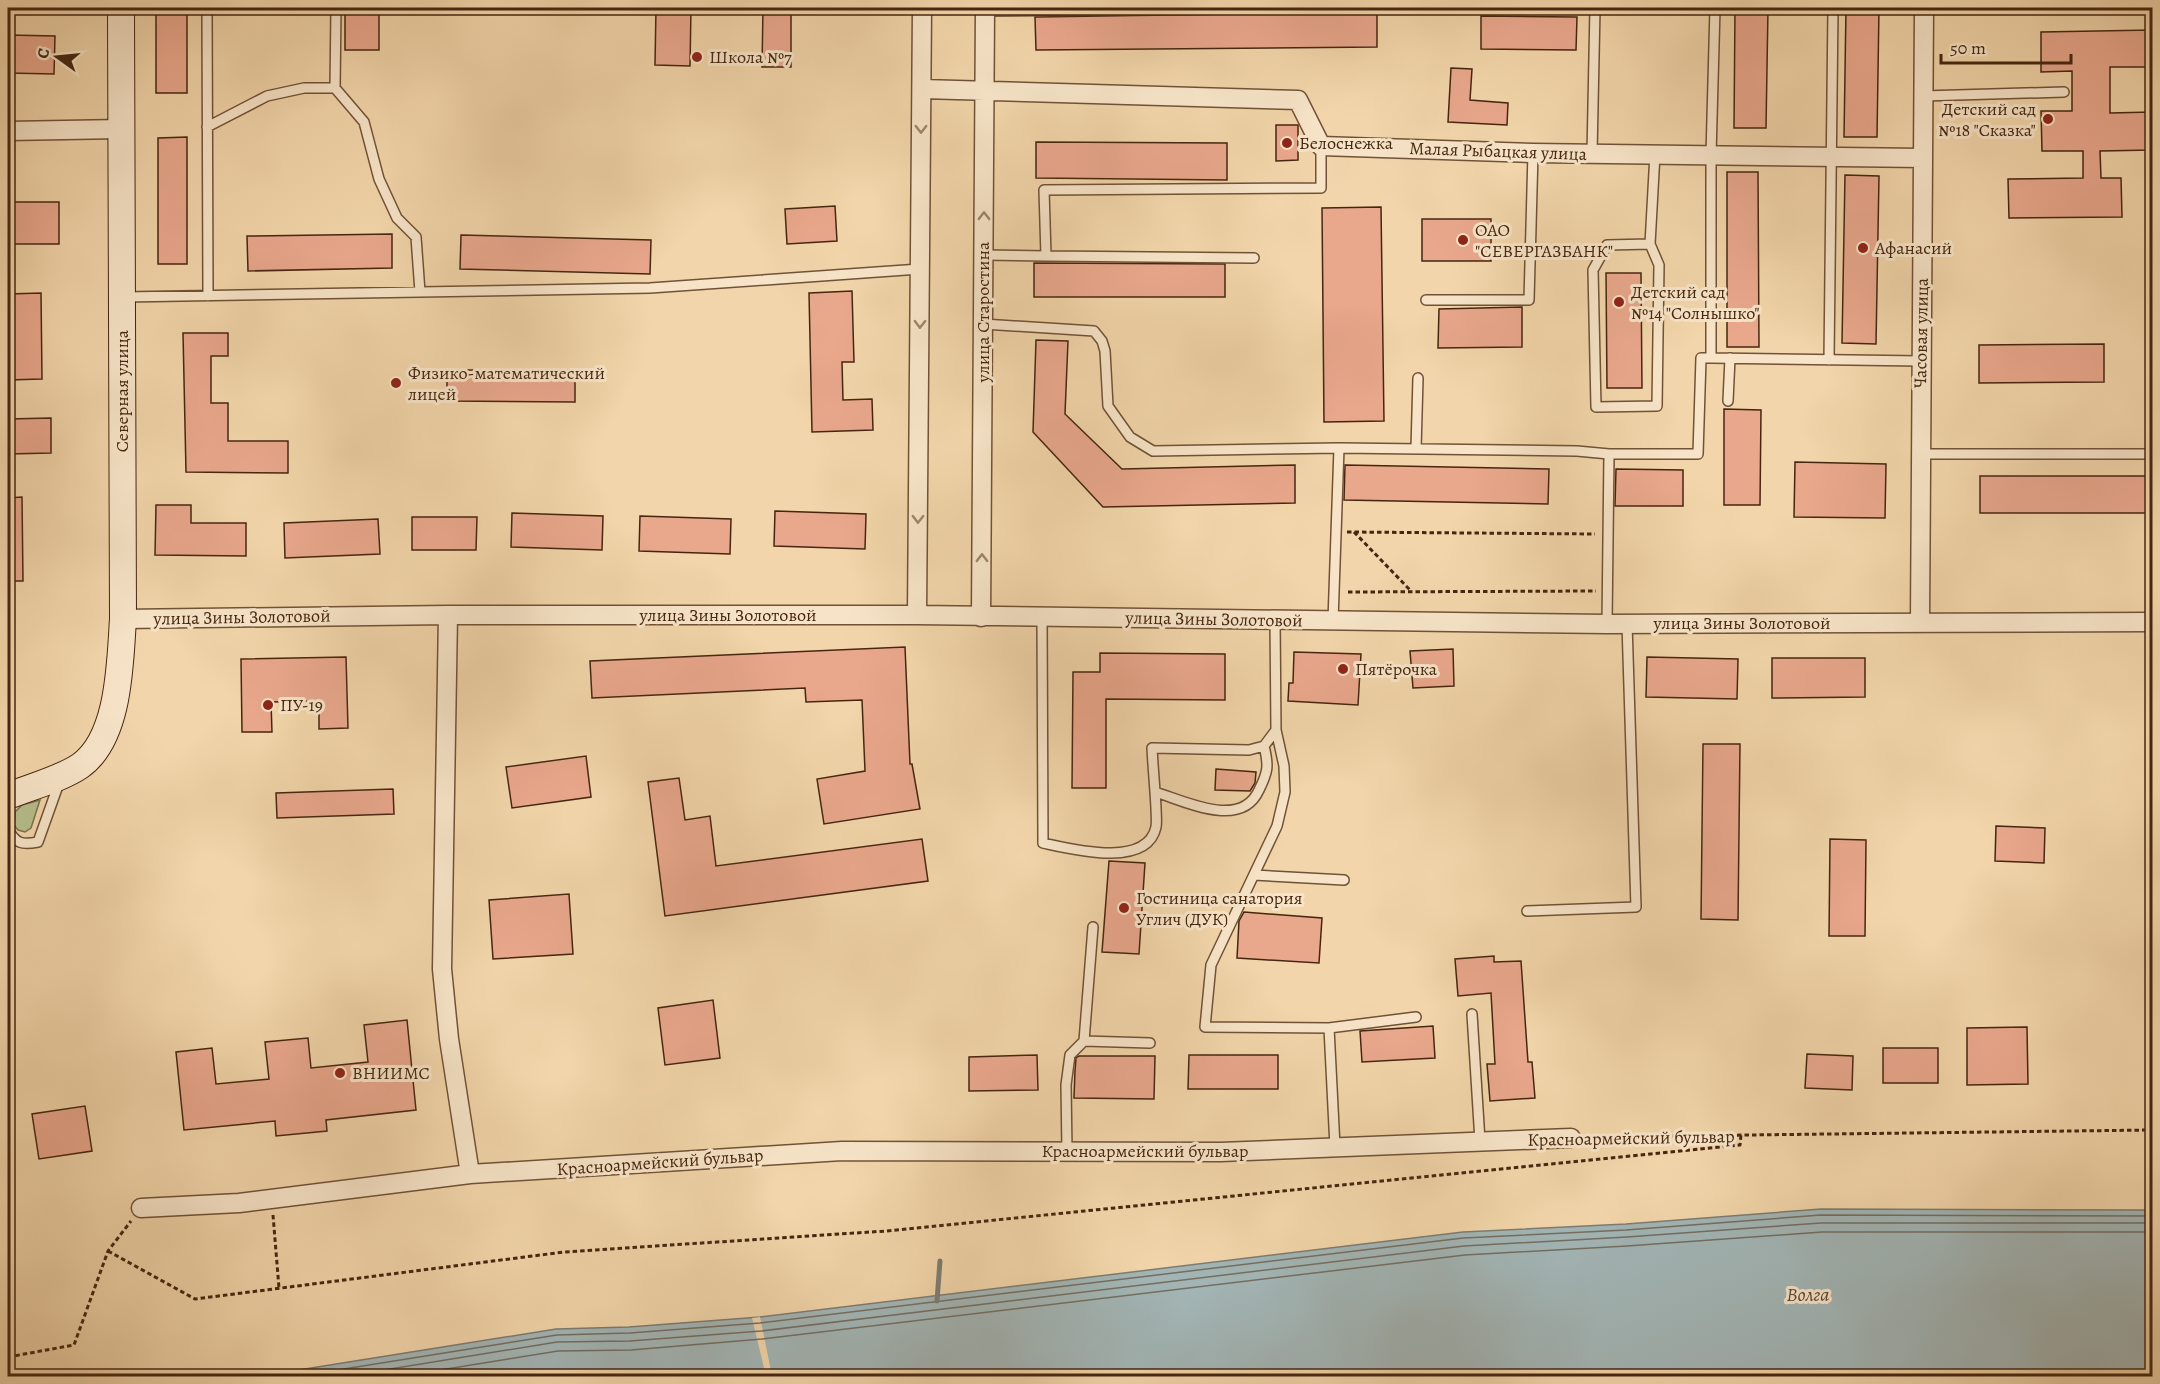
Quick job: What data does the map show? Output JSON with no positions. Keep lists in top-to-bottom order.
{
  "streets": {
    "street": [
      "Малая Рыбацкая улица",
      "улица Старостина",
      "Часовая улица",
      "Северная улица",
      "улица Зины Золотовой",
      "Красноармейский бульвар"
    ]
  },
  "crossings": [
    ["Малая Рыбацкая улица", "Часовая улица"],
    ["улица Старостина", "улица Зины Золотовой"],
    ["Часовая улица", "улица Зины Золотовой"],
    ["Северная улица", "улица Зины Золотовой"]
  ],
  "water": ["Волга"],
  "places": [
    "Школа №7",
    "Детский сад №18 \"Сказка\"",
    "Белоснежка",
    "ОАО \"СЕВЕРГАЗБАНК\"",
    "Афанасий",
    "Детский сад №14 \"Солнышко\"",
    "Физико-математический лицей",
    "Пятёрочка",
    "ПУ-19",
    "Гостиница санатория Углич (ДУК)",
    "ВНИИМС"
  ],
  "scale_bar": "50 m",
  "north": "left"
}
